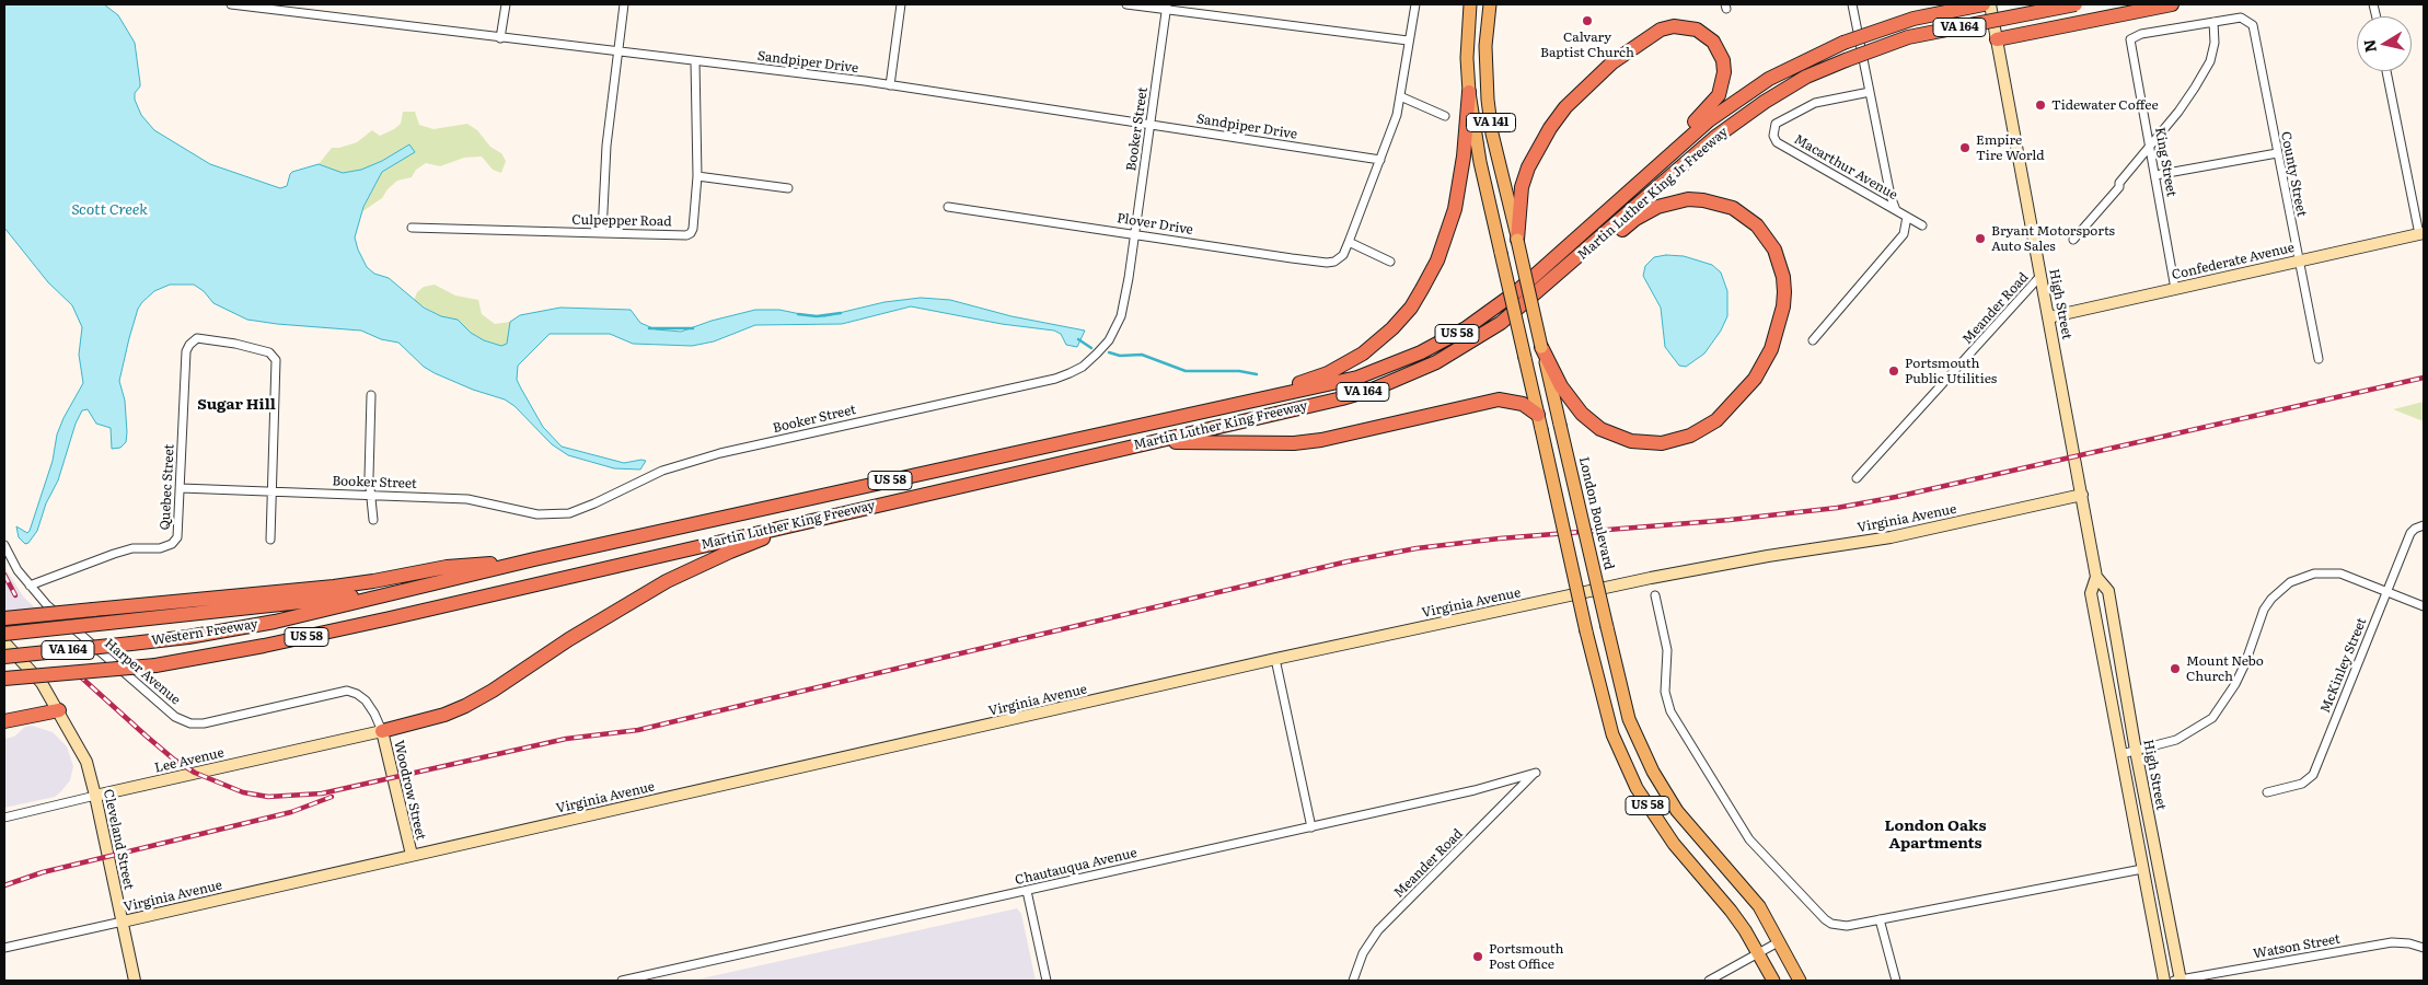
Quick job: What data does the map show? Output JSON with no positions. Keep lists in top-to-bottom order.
{
  "streets": {
    "highway": [
      "VA 164",
      "Martin Luther King Jr Freeway",
      "US 58",
      "Martin Luther King Freeway",
      "Western Freeway"
    ],
    "main road": ["VA 141", "London Boulevard"],
    "street": [
      "Sandpiper Drive",
      "Booker Street",
      "King Street",
      "Macarthur Avenue",
      "County Street",
      "Culpepper Road",
      "Plover Drive",
      "Confederate Avenue",
      "High Street",
      "Meander Road",
      "Quebec Street",
      "Virginia Avenue",
      "McKinley Street",
      "Harper Avenue",
      "Lee Avenue",
      "Woodrow Street",
      "Cleveland Street",
      "Chautauqua Avenue",
      "Watson Street"
    ]
  },
  "crossings": [
    ["Sandpiper Drive", "Booker Street"],
    ["Sandpiper Drive", "Culpepper Road"],
    ["VA 141", "US 58"],
    ["Booker Street", "Plover Drive"],
    ["Booker Street", "Quebec Street"],
    ["King Street", "County Street"],
    ["King Street", "Confederate Avenue"],
    ["County Street", "Confederate Avenue"],
    ["Martin Luther King Jr Freeway", "US 58"],
    ["Martin Luther King Jr Freeway", "Martin Luther King Freeway"],
    ["Confederate Avenue", "High Street"],
    ["High Street", "Meander Road"],
    ["High Street", "Virginia Avenue"],
    ["High Street", "Watson Street"],
    ["Meander Road", "Chautauqua Avenue"],
    ["US 58", "Martin Luther King Freeway"],
    ["US 58", "London Boulevard"],
    ["US 58", "Western Freeway"],
    ["Martin Luther King Freeway", "Western Freeway"],
    ["Quebec Street", "Harper Avenue"],
    ["Virginia Avenue", "Woodrow Street"],
    ["Virginia Avenue", "Cleveland Street"],
    ["Harper Avenue", "Lee Avenue"],
    ["Harper Avenue", "Woodrow Street"],
    ["Lee Avenue", "Woodrow Street"],
    ["Lee Avenue", "Cleveland Street"]
  ],
  "districts": ["Sugar Hill", "London Oaks Apartments"],
  "water": ["Scott Creek"],
  "places": [
    "Calvary Baptist Church",
    "Tidewater Coffee",
    "Empire Tire World",
    "Bryant Motorsports Auto Sales",
    "Portsmouth Public Utilities",
    "Mount Nebo Church",
    "Portsmouth Post Office"
  ],
  "north": "left"
}
